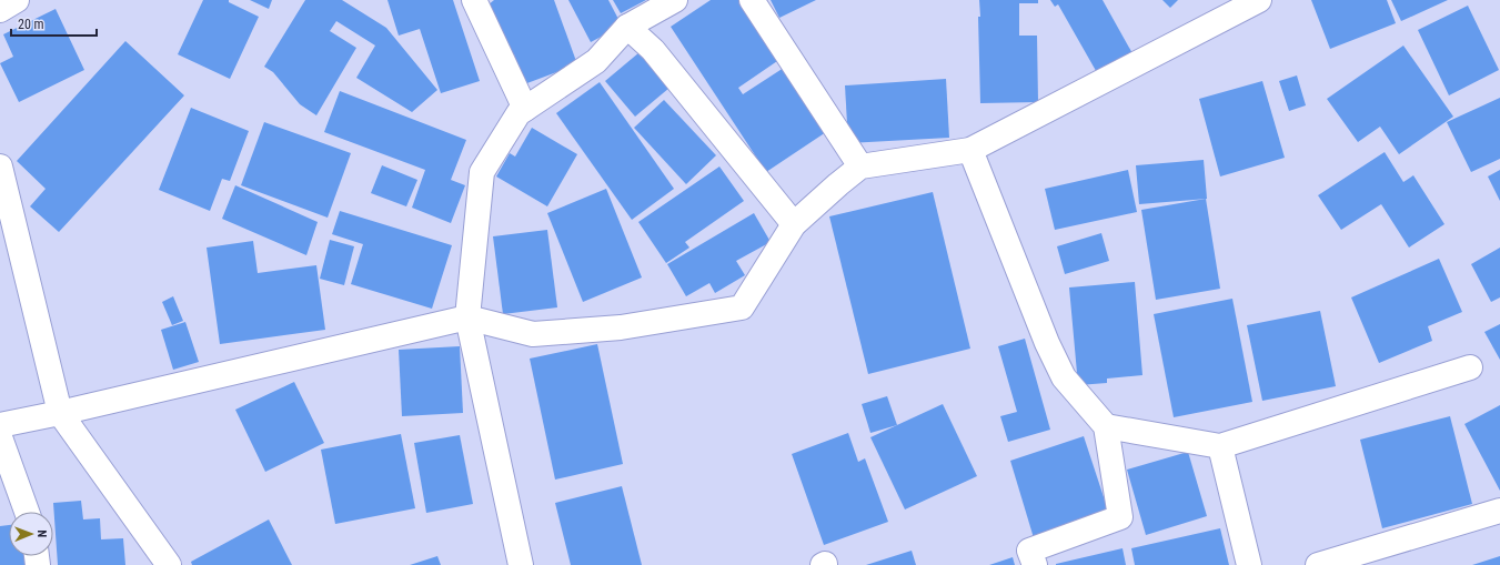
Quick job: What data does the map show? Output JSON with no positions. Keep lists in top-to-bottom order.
{
  "scale_bar": "20 m",
  "north": "right"
}
